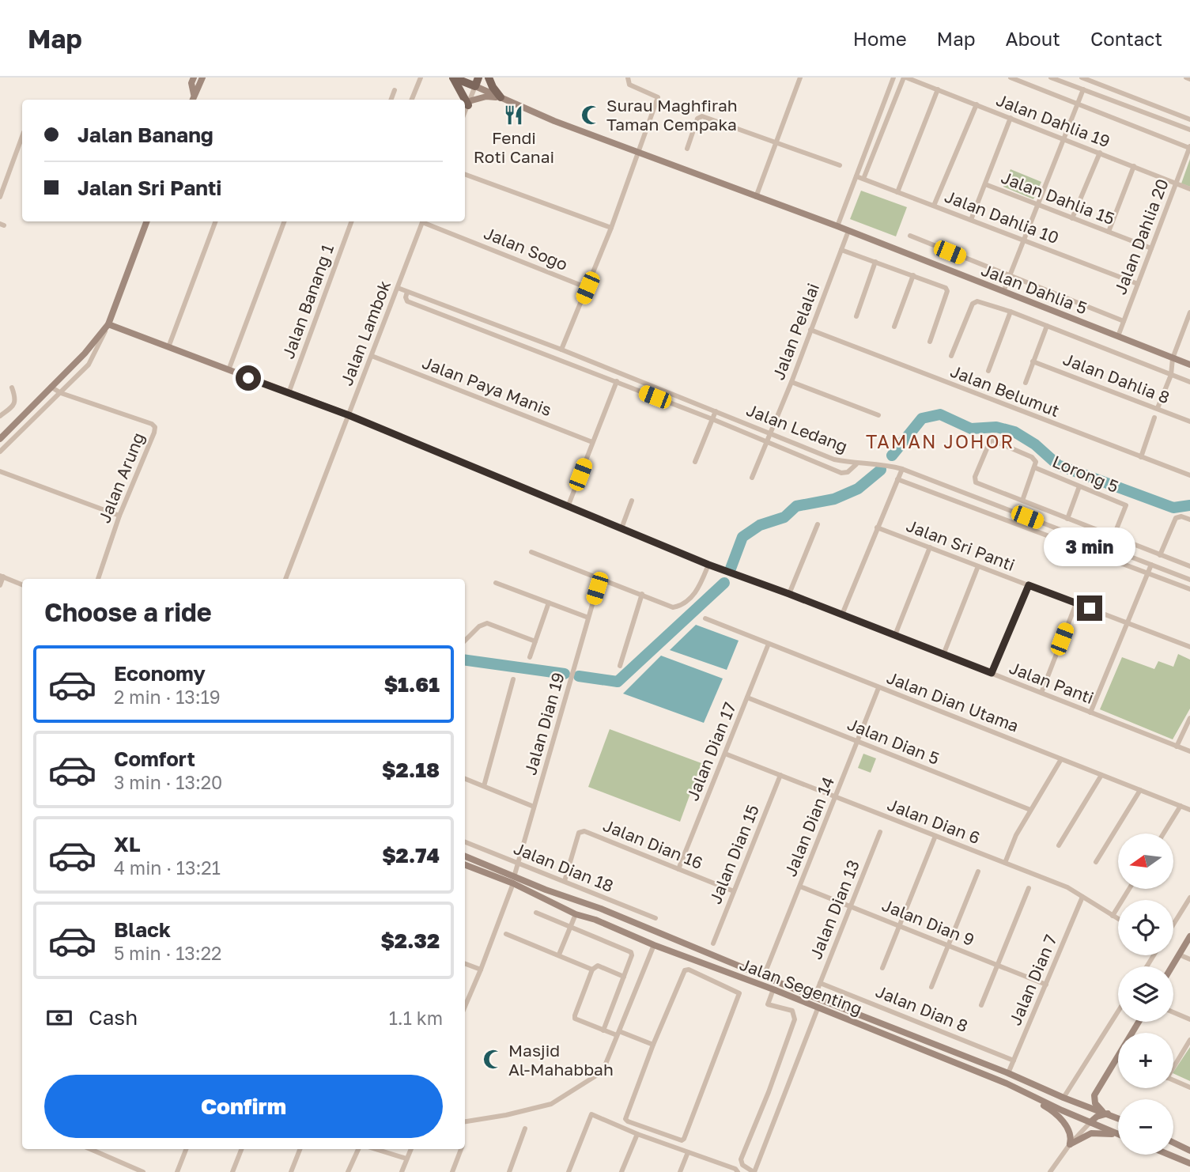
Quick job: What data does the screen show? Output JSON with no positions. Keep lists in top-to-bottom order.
{
  "streets": {
    "street": [
      "Jalan Dahlia 19",
      "Jalan Dahlia 15",
      "Jalan Dahlia 10",
      "Jalan Dahlia 20",
      "Jalan Sogo",
      "Jalan Dahlia 5",
      "Jalan Banang 1",
      "Jalan Pelalai",
      "Jalan Lambok",
      "Jalan Dahlia 8",
      "Jalan Paya Manis",
      "Jalan Belumut",
      "Jalan Ledang",
      "Lorong 5",
      "Jalan Arung",
      "Jalan Sri Panti",
      "Jalan Panti",
      "Jalan Dian Utama",
      "Jalan Dian 19",
      "Jalan Dian 5",
      "Jalan Dian 17",
      "Jalan Dian 6",
      "Jalan Dian 14",
      "Jalan Dian 16",
      "Jalan Dian 15",
      "Jalan Dian 18",
      "Jalan Dian 13",
      "Jalan Dian 9",
      "Jalan Dian 7",
      "Jalan Segenting",
      "Jalan Dian 8"
    ]
  },
  "crossings": [
    ["Jalan Dahlia 19", "Jalan Dahlia 20"],
    ["Jalan Dahlia 15", "Jalan Dahlia 20"],
    ["Jalan Dahlia 10", "Jalan Dahlia 20"],
    ["Jalan Dahlia 20", "Jalan Dahlia 5"],
    ["Jalan Dahlia 5", "Jalan Pelalai"],
    ["Jalan Pelalai", "Jalan Belumut"],
    ["Jalan Pelalai", "Jalan Ledang"],
    ["Jalan Lambok", "Jalan Paya Manis"],
    ["Jalan Lambok", "Jalan Ledang"],
    ["Jalan Lambok", "Jalan Panti"],
    ["Jalan Dian Utama", "Jalan Dian 17"],
    ["Jalan Dian Utama", "Jalan Dian 14"],
    ["Jalan Dian 19", "Jalan Dian 18"],
    ["Jalan Dian 19", "Jalan Segenting"],
    ["Jalan Dian 5", "Jalan Dian 17"],
    ["Jalan Dian 5", "Jalan Dian 14"],
    ["Jalan Dian 17", "Jalan Dian 6"],
    ["Jalan Dian 17", "Jalan Dian 16"],
    ["Jalan Dian 6", "Jalan Dian 14"],
    ["Jalan Dian 6", "Jalan Dian 15"],
    ["Jalan Dian 6", "Jalan Dian 7"],
    ["Jalan Dian 14", "Jalan Dian 9"],
    ["Jalan Dian 14", "Jalan Segenting"],
    ["Jalan Dian 16", "Jalan Dian 15"],
    ["Jalan Dian 16", "Jalan Dian 18"],
    ["Jalan Dian 13", "Jalan Dian 9"],
    ["Jalan Dian 13", "Jalan Segenting"],
    ["Jalan Dian 13", "Jalan Dian 8"],
    ["Jalan Dian 9", "Jalan Dian 7"],
    ["Jalan Dian 7", "Jalan Segenting"],
    ["Jalan Dian 7", "Jalan Dian 8"]
  ],
  "districts": ["TAMAN JOHOR"],
  "places": {
    "restaurant": ["Fendi Roti Canai"],
    "mosque": ["Surau Maghfirah Taman Cempaka", "Masjid Al-Mahabbah"]
  },
  "north": "left",
  "page": {
    "header": "Map",
    "nav": [
      "Home",
      "Map",
      "About",
      "Contact"
    ],
    "banner": ["Jalan Banang", "Jalan Sri Panti"],
    "bubble": "3 min",
    "heading": "Choose a ride",
    "list": [
      {
        "name": "Economy",
        "note": "2 min · 13:19",
        "value": "$1.61"
      },
      {
        "name": "Comfort",
        "note": "3 min · 13:20",
        "value": "$2.18"
      },
      {
        "name": "XL",
        "note": "4 min · 13:21",
        "value": "$2.74"
      },
      {
        "name": "Black",
        "note": "5 min · 13:22",
        "value": "$2.32"
      }
    ],
    "map_buttons": ["+", "−"],
    "pay": ["Cash", "1.1 km"],
    "buttons": "Confirm"
  }
}
